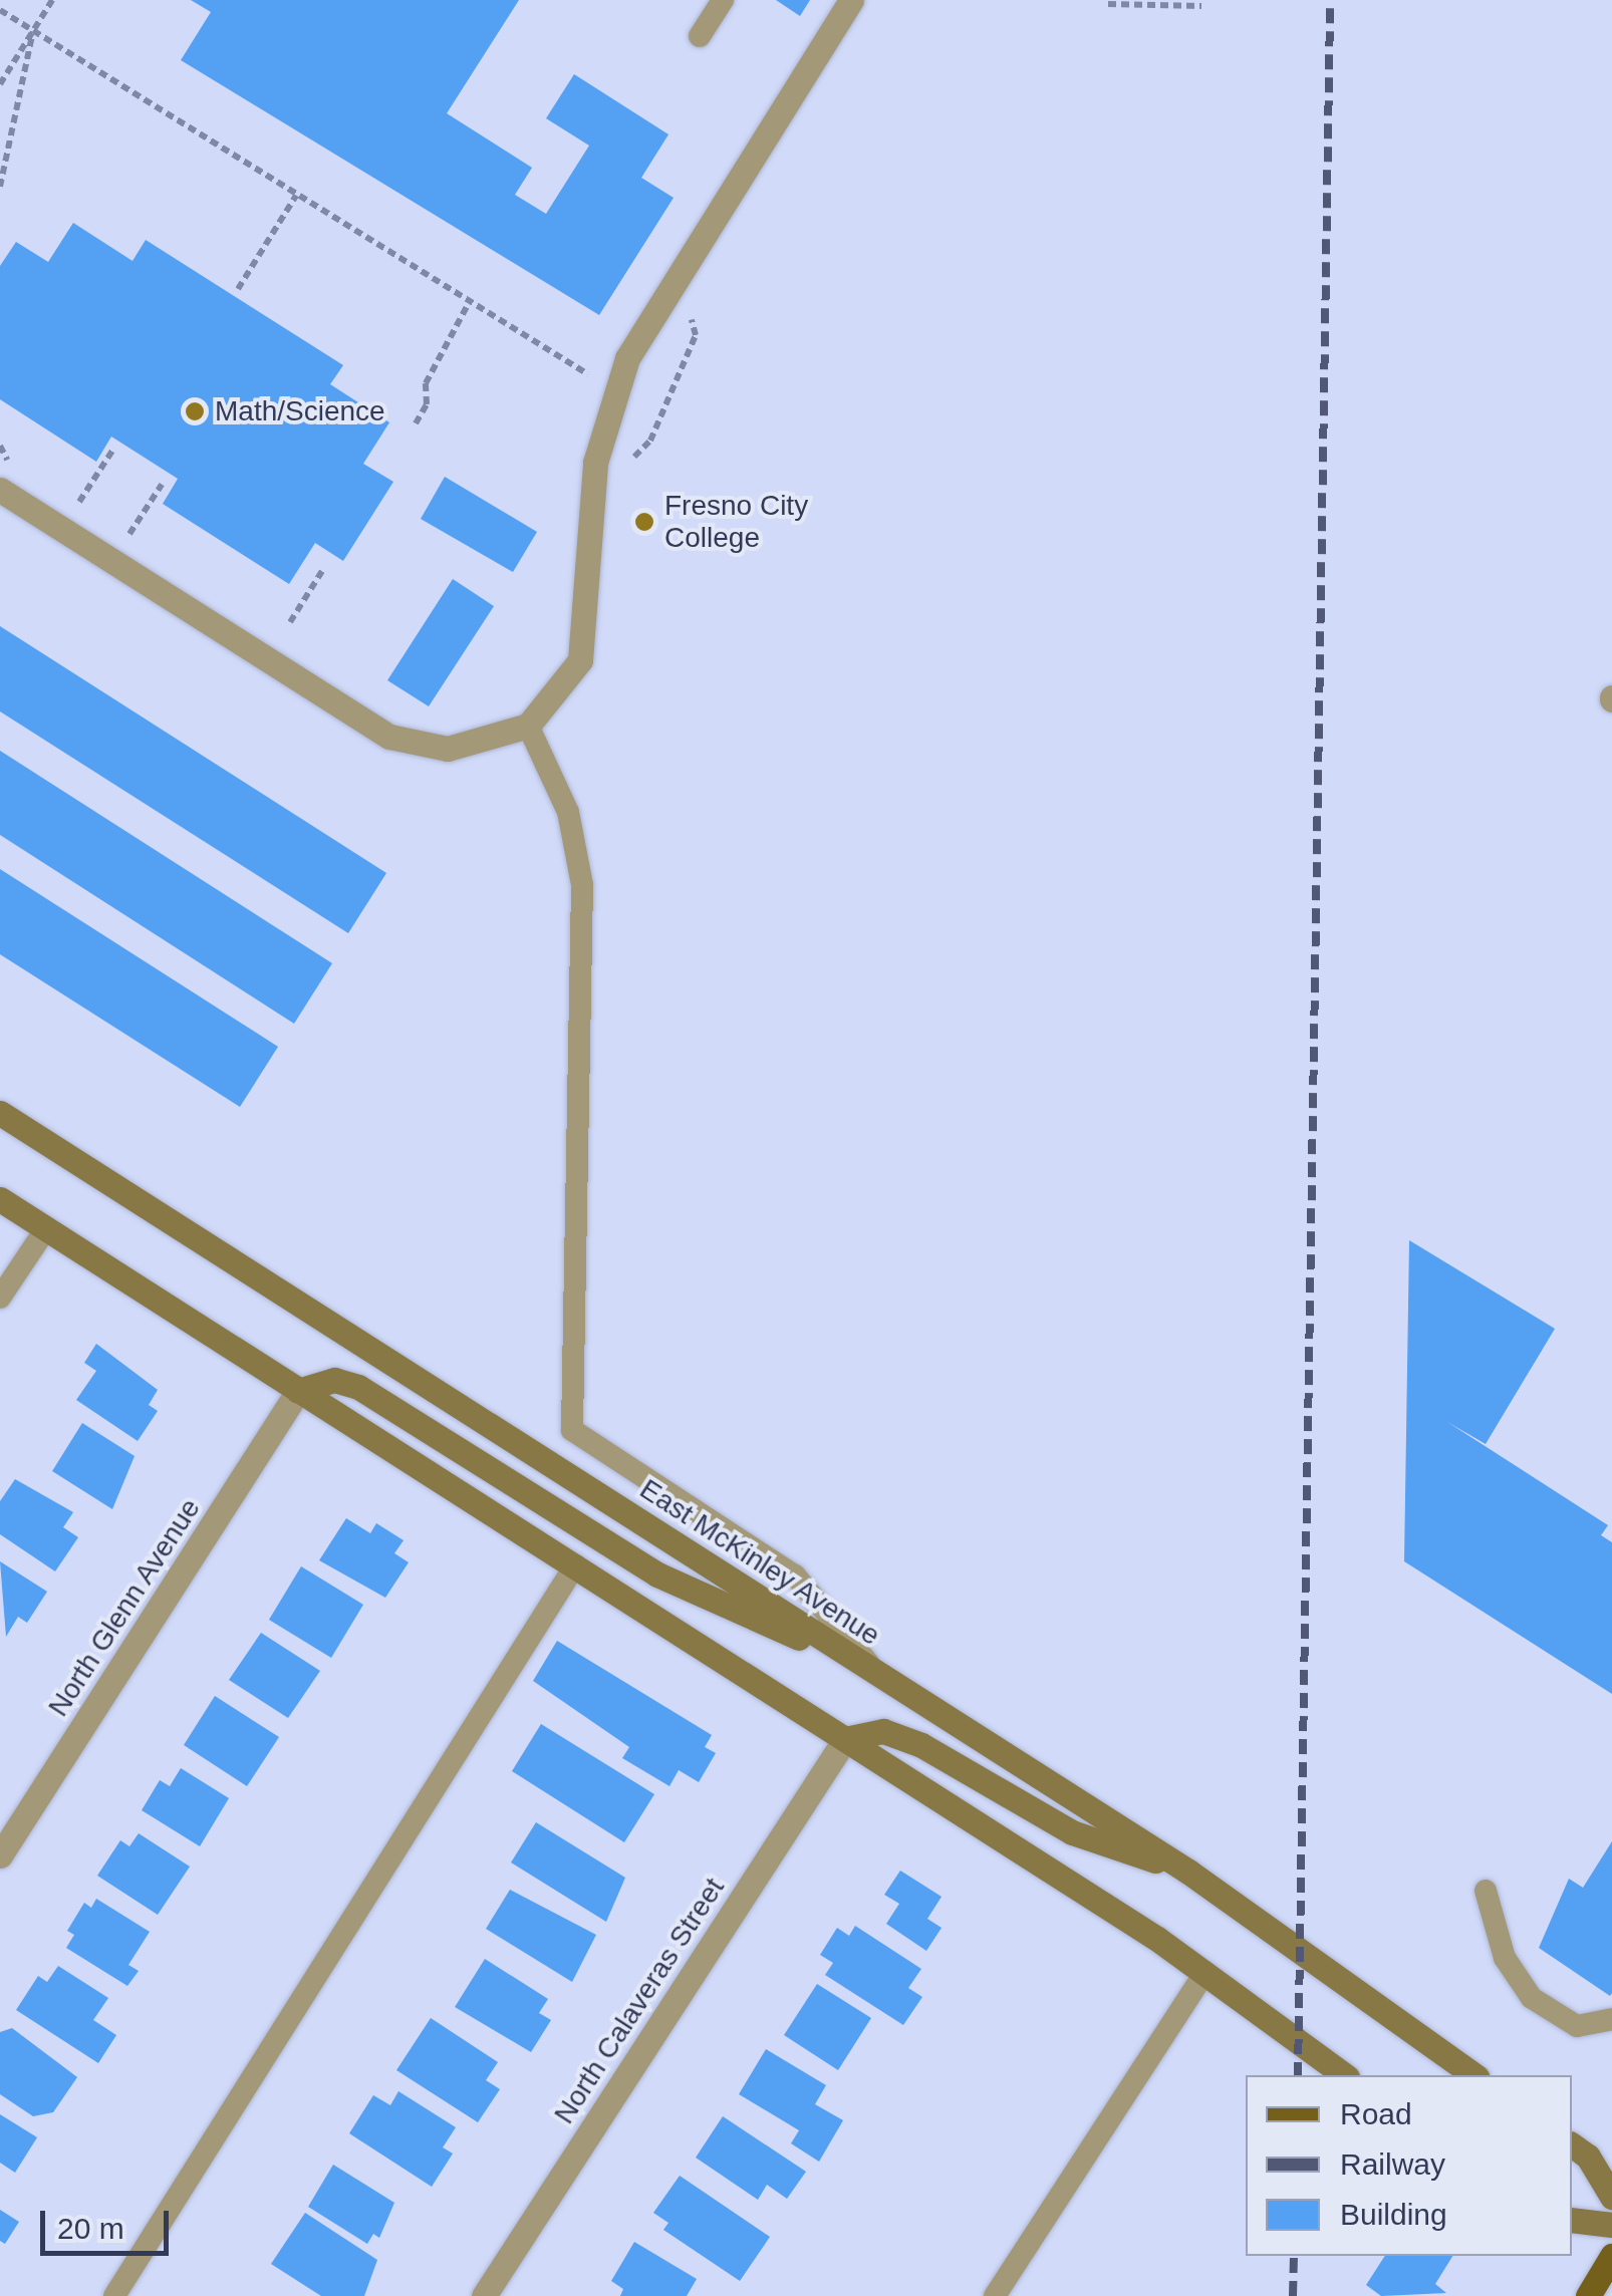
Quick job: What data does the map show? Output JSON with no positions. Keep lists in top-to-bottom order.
{
  "streets": {
    "main road": ["East McKinley Avenue"],
    "street": ["North Glenn Avenue", "North Calaveras Street"]
  },
  "places": ["Math/Science", "Fresno City College"],
  "legend": ["Road", "Railway", "Building"],
  "scale_bar": "20 m"
}
